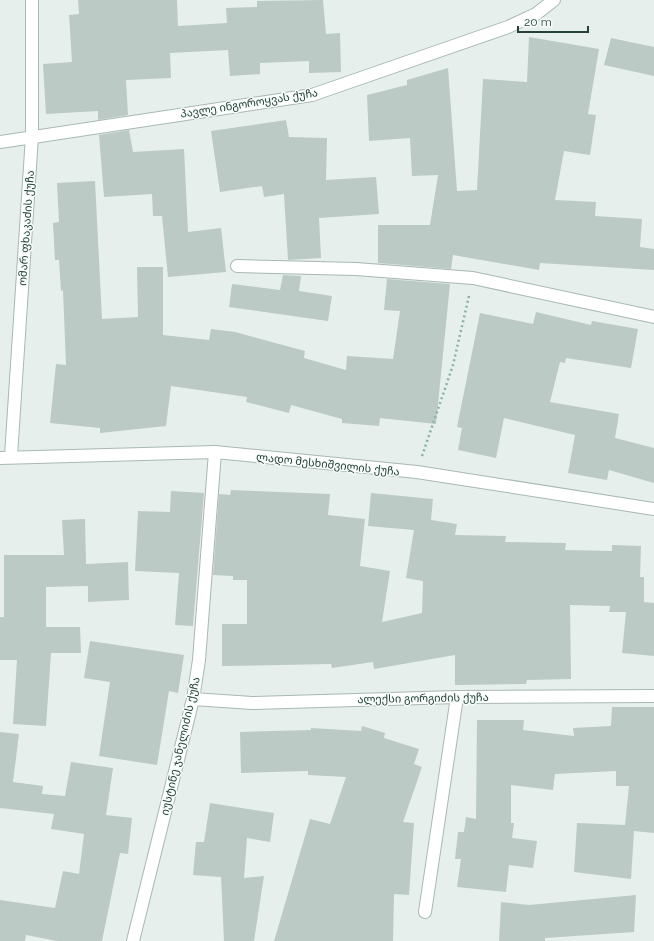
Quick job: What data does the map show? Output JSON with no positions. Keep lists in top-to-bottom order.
{
  "streets": {
    "street": [
      "პავლე ინგოროყვას ქუჩა",
      "ომარ ფხაკაძის ქუჩა",
      "ლადო მესხიშვილის ქუჩა",
      "ალექსი გორგიძის ქუჩა",
      "იუსტინე ჯანელიძის ქუჩა"
    ]
  },
  "crossings": [
    ["პავლე ინგოროყვას ქუჩა", "ომარ ფხაკაძის ქუჩა"],
    ["ომარ ფხაკაძის ქუჩა", "ლადო მესხიშვილის ქუჩა"],
    ["ლადო მესხიშვილის ქუჩა", "იუსტინე ჯანელიძის ქუჩა"],
    ["ალექსი გორგიძის ქუჩა", "იუსტინე ჯანელიძის ქუჩა"]
  ],
  "scale_bar": "20 m"
}
